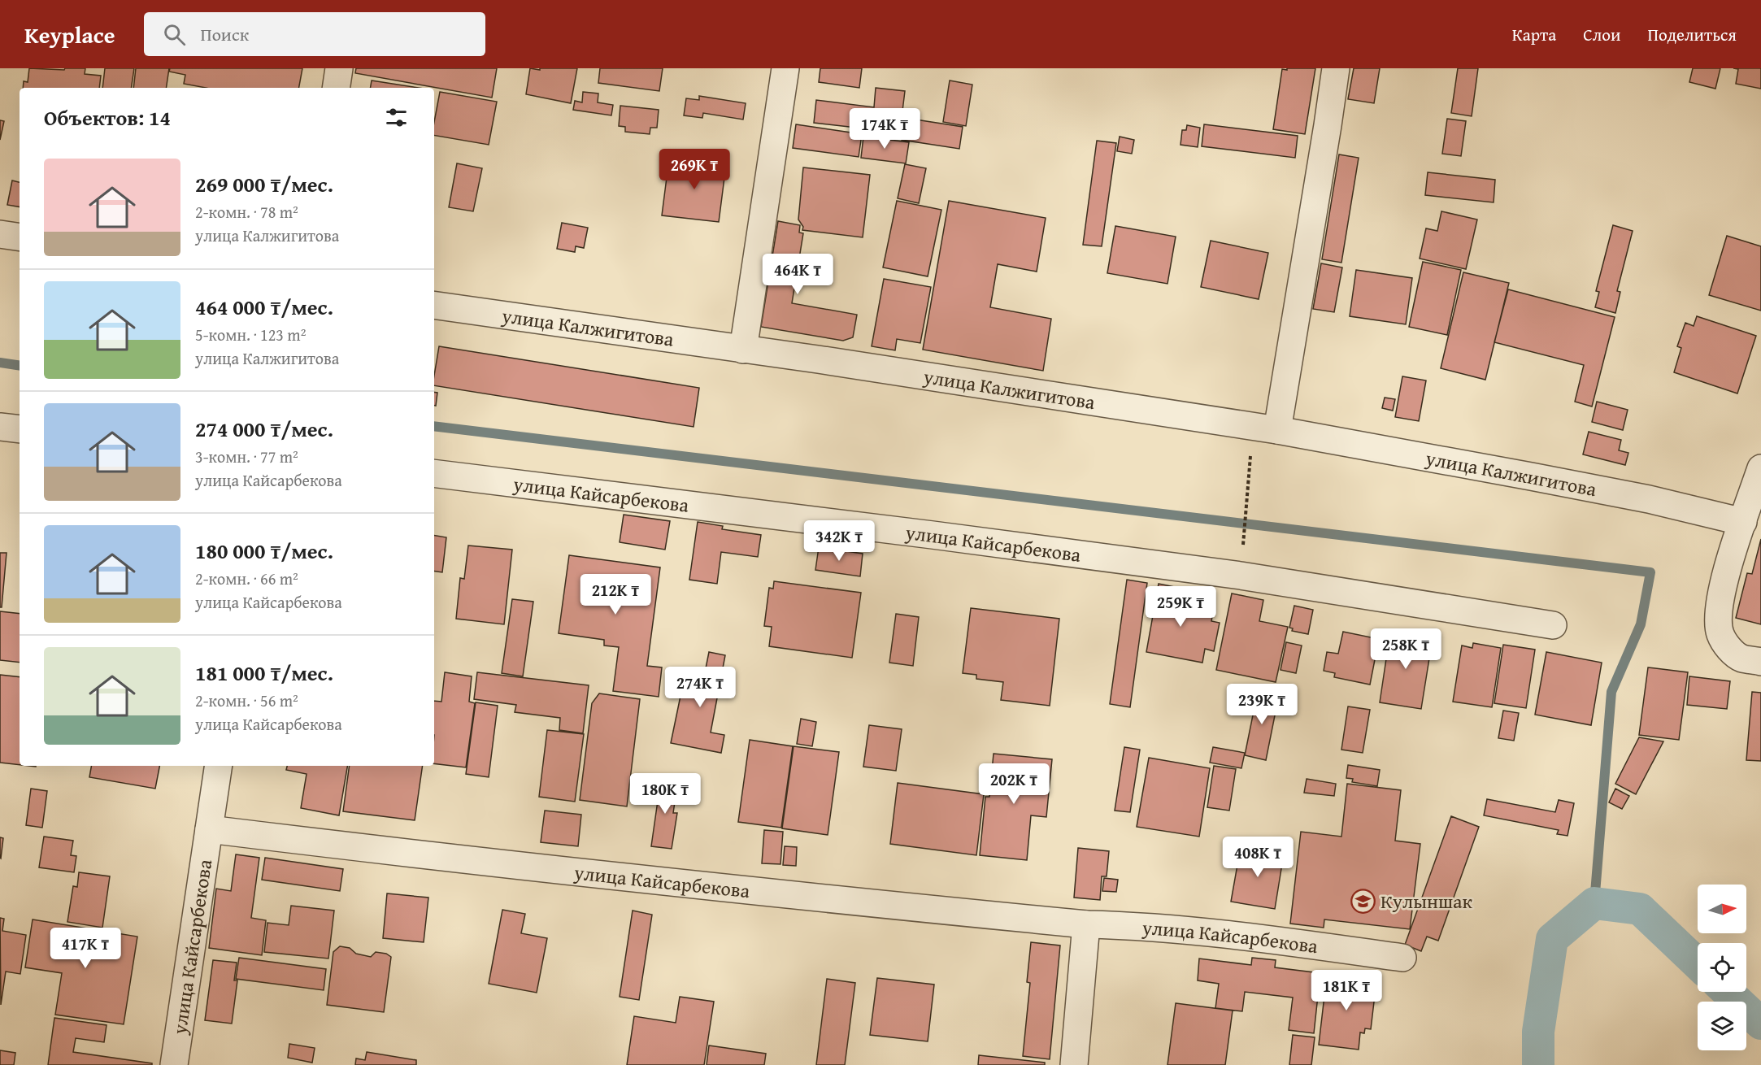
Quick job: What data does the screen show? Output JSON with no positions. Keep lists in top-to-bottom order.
{
  "streets": {
    "street": ["улица Калжигитова", "улица Кайсарбекова"]
  },
  "places": {
    "school or university": ["Кулыншак"]
  },
  "north": "right",
  "page": {
    "header": "Keyplace",
    "search": "Поиск",
    "nav": ["Карта", "Слои", "Поделиться"],
    "heading": "Объектов: 14",
    "price": [
      "174K ₸",
      "269K ₸",
      "464K ₸",
      "342K ₸",
      "212K ₸",
      "259K ₸",
      "258K ₸",
      "274K ₸",
      "239K ₸",
      "202K ₸",
      "180K ₸",
      "408K ₸",
      "417K ₸",
      "181K ₸"
    ],
    "list": [
      {
        "name": "269 000 ₸/мес.",
        "note": "2-комн. · 78 m² · улица Калжигитова"
      },
      {
        "name": "464 000 ₸/мес.",
        "note": "5-комн. · 123 m² · улица Калжигитова"
      },
      {
        "name": "274 000 ₸/мес.",
        "note": "3-комн. · 77 m² · улица Кайсарбекова"
      },
      {
        "name": "180 000 ₸/мес.",
        "note": "2-комн. · 66 m² · улица Кайсарбекова"
      },
      {
        "name": "181 000 ₸/мес.",
        "note": "2-комн. · 56 m² · улица Кайсарбекова"
      }
    ]
  }
}
